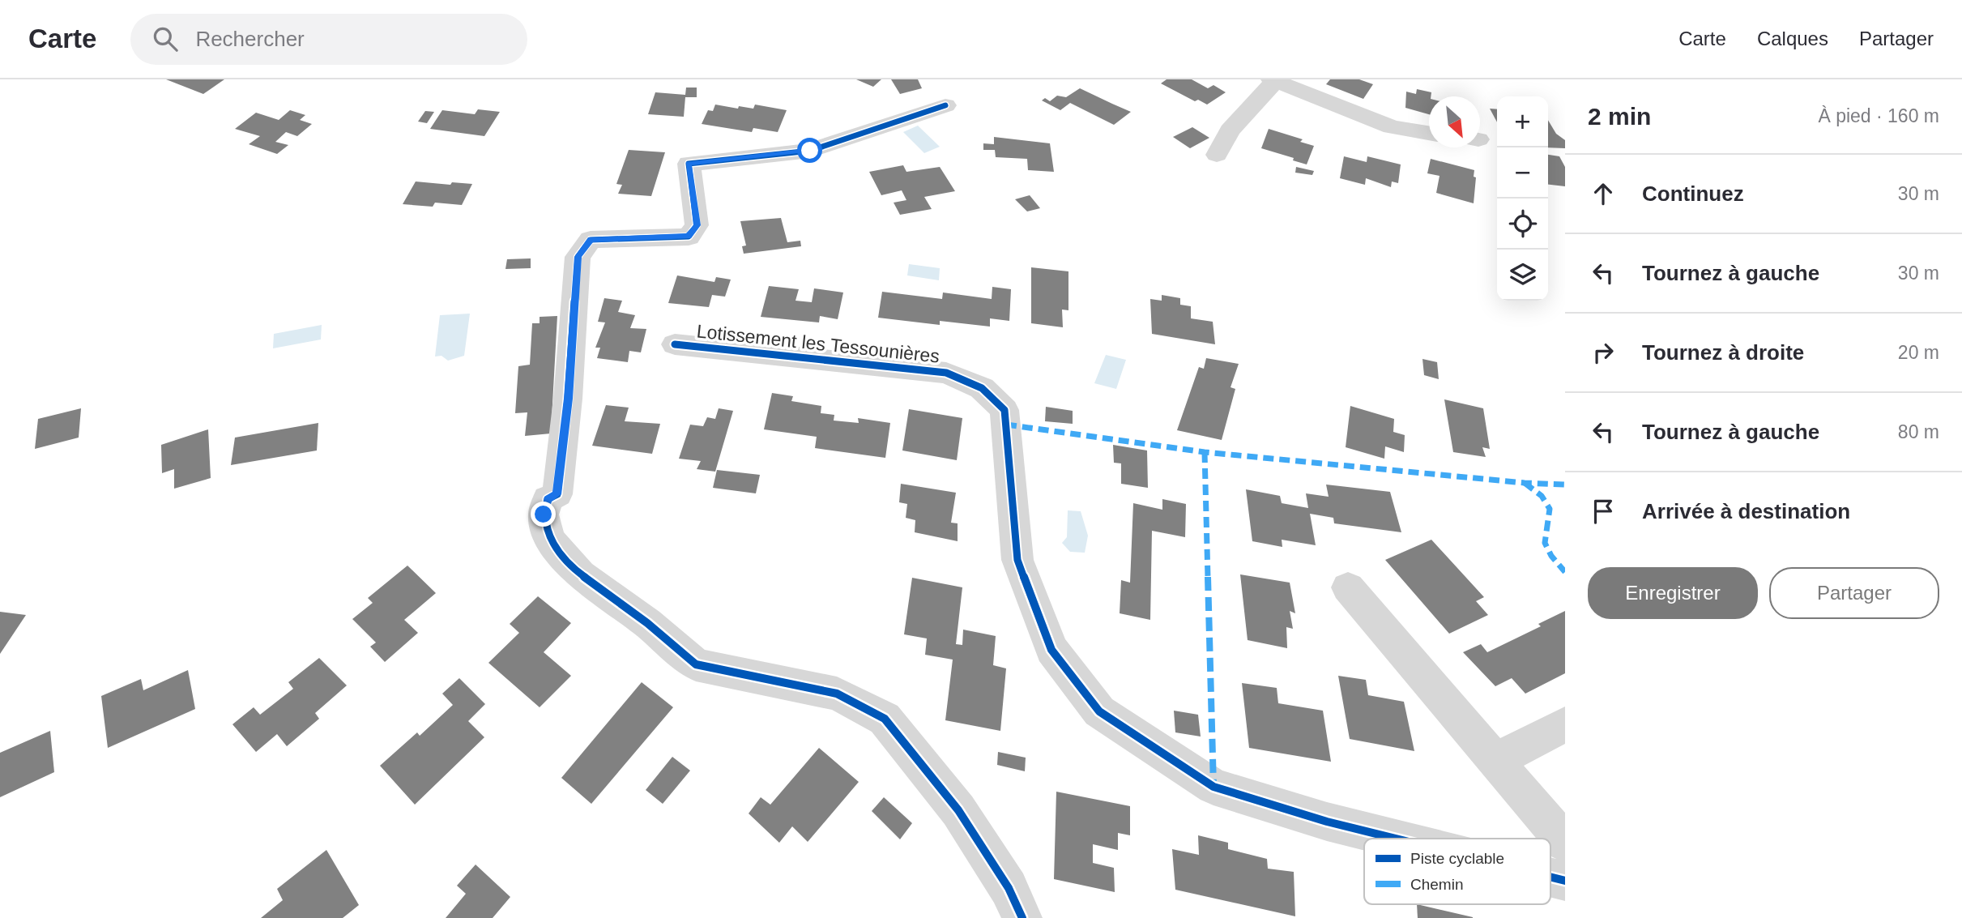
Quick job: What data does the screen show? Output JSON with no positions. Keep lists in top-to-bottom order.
{
  "streets": {
    "street": ["Lotissement les Tessounières"]
  },
  "legend": ["Piste cyclable", "Chemin"],
  "north": "bottom right",
  "page": {
    "header": "Carte",
    "search": "Rechercher",
    "nav": ["Carte", "Calques", "Partager"],
    "heading": ["2 min", "À pied · 160 m"],
    "map_buttons": ["+", "−"],
    "list": [
      ["Continuez", "30 m"],
      ["Tournez à gauche", "30 m"],
      ["Tournez à droite", "20 m"],
      ["Tournez à gauche", "80 m"],
      "Arrivée à destination"
    ],
    "buttons": ["Enregistrer", "Partager"]
  }
}
